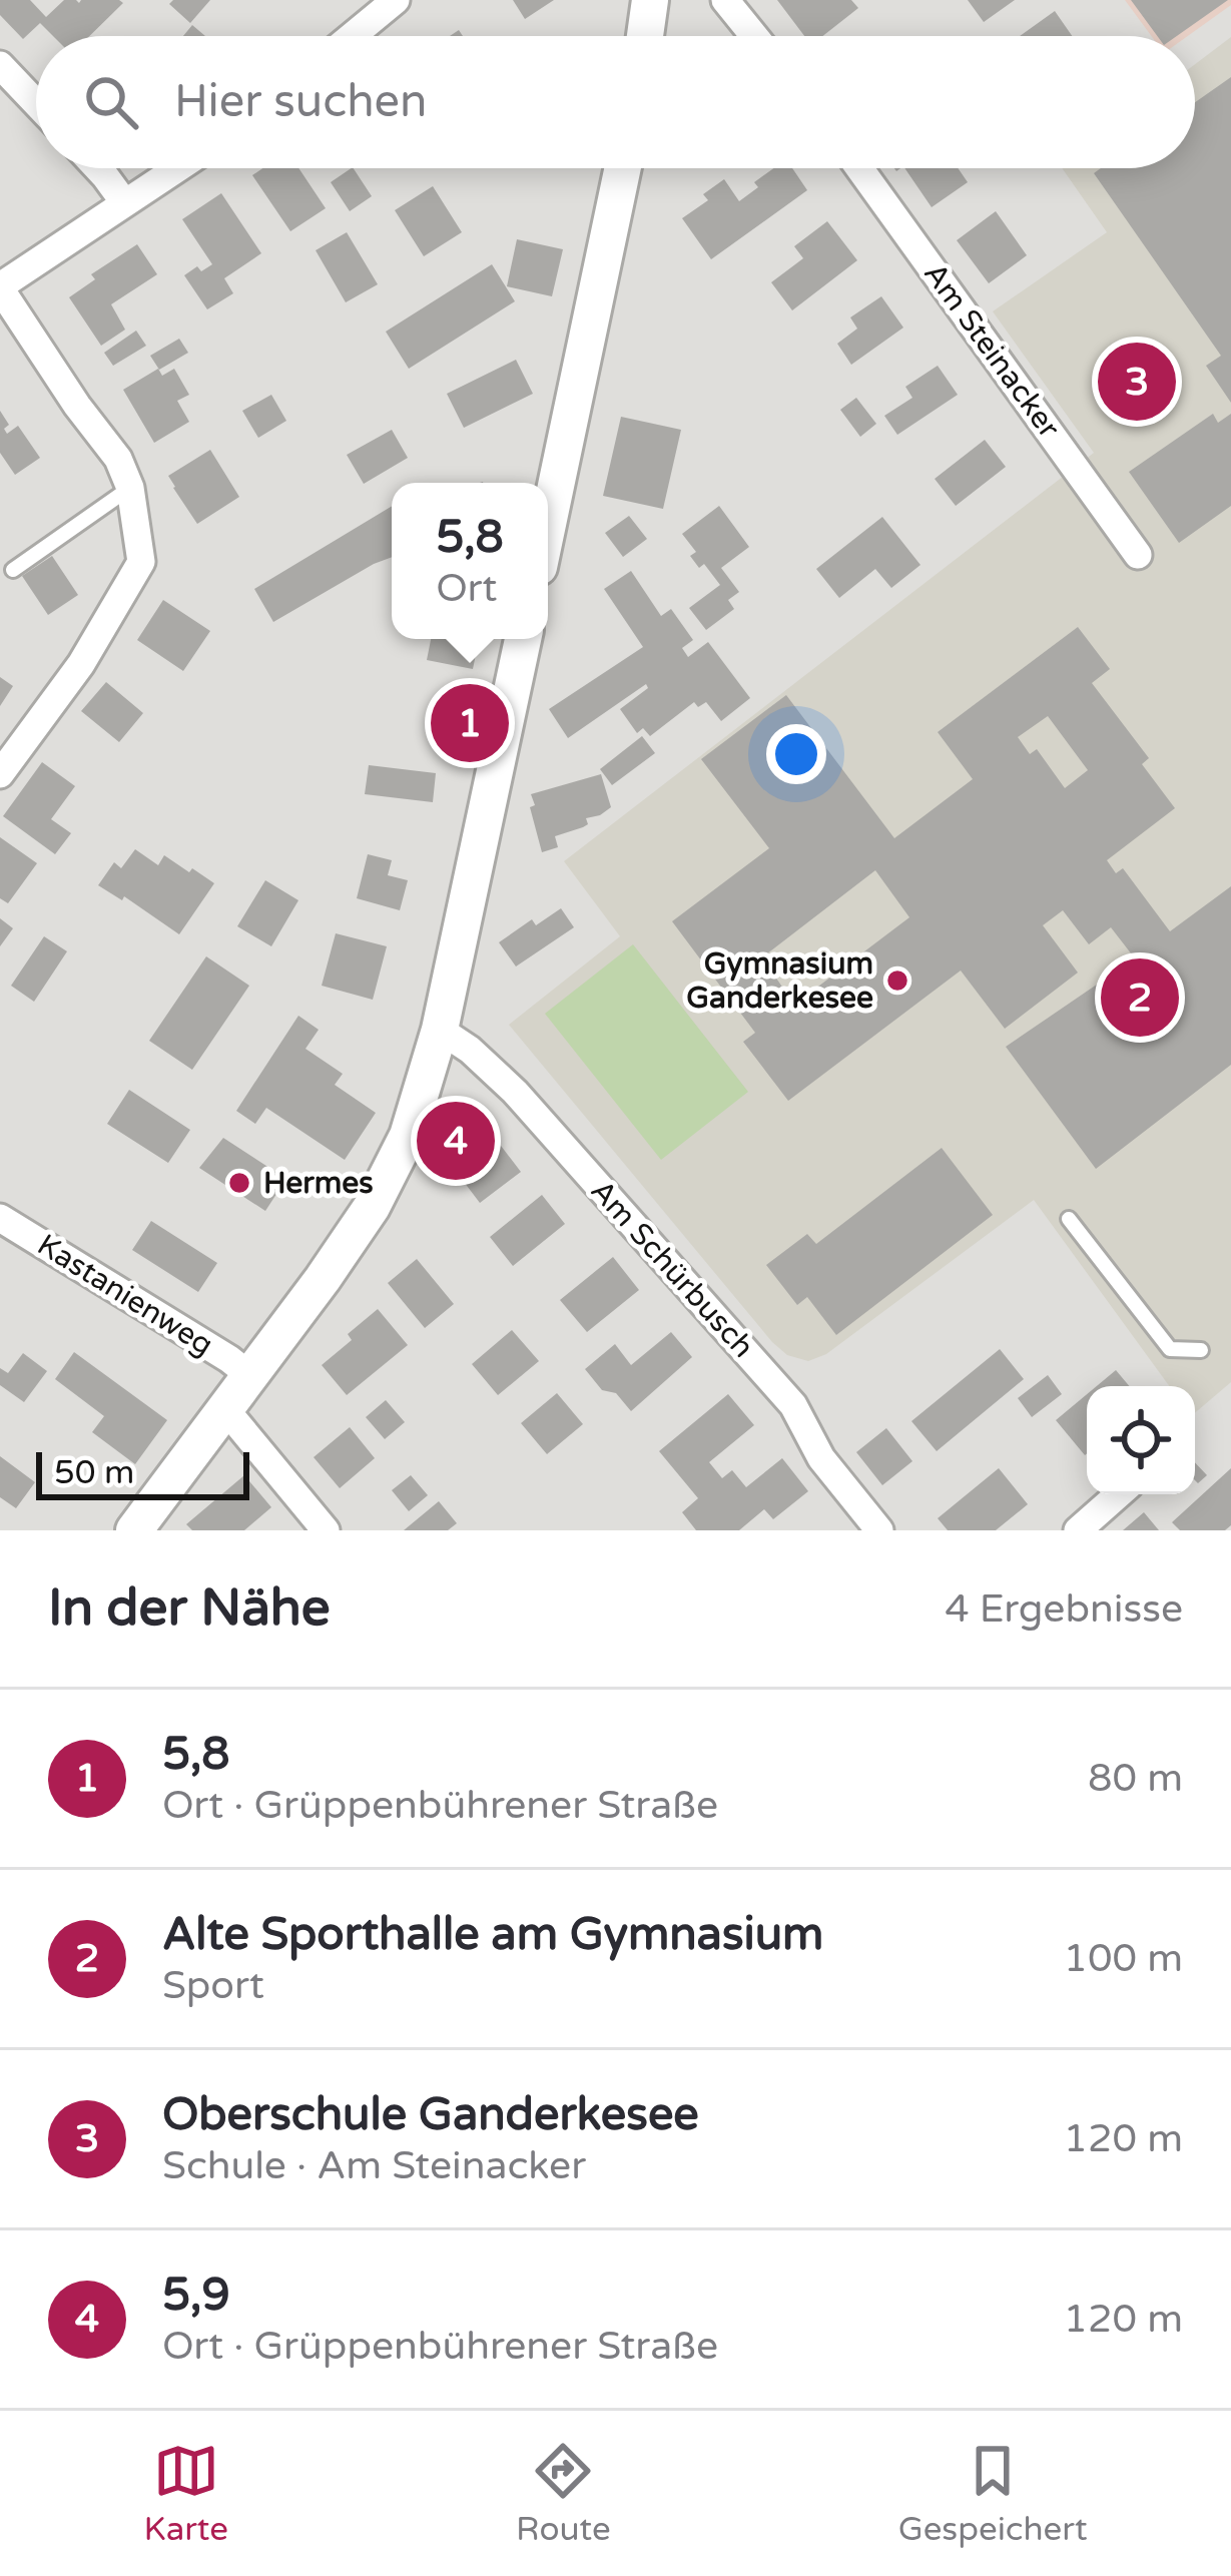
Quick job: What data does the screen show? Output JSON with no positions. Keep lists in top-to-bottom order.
{
  "streets": {
    "street": ["Am Steinacker", "Am Schürbusch", "Kastanienweg"]
  },
  "places": ["Gymnasium Ganderkesee", "Hermes"],
  "scale_bar": "50 m",
  "page": {
    "search": "Hier suchen",
    "pins": [
      "3",
      "1",
      "2",
      "4"
    ],
    "popup": ["5,8", "Ort"],
    "scale": "50 m",
    "heading": ["In der Nähe", "4 Ergebnisse"],
    "list": [
      {
        "mark": "1",
        "name": "5,8",
        "note": "Ort · Grüppenbührener Straße",
        "value": "80 m"
      },
      {
        "mark": "2",
        "name": "Alte Sporthalle am Gymnasium",
        "note": "Sport",
        "value": "100 m"
      },
      {
        "mark": "3",
        "name": "Oberschule Ganderkesee",
        "note": "Schule · Am Steinacker",
        "value": "120 m"
      },
      {
        "mark": "4",
        "name": "5,9",
        "note": "Ort · Grüppenbührener Straße",
        "value": "120 m"
      }
    ],
    "nav": ["Karte", "Route", "Gespeichert"]
  }
}
